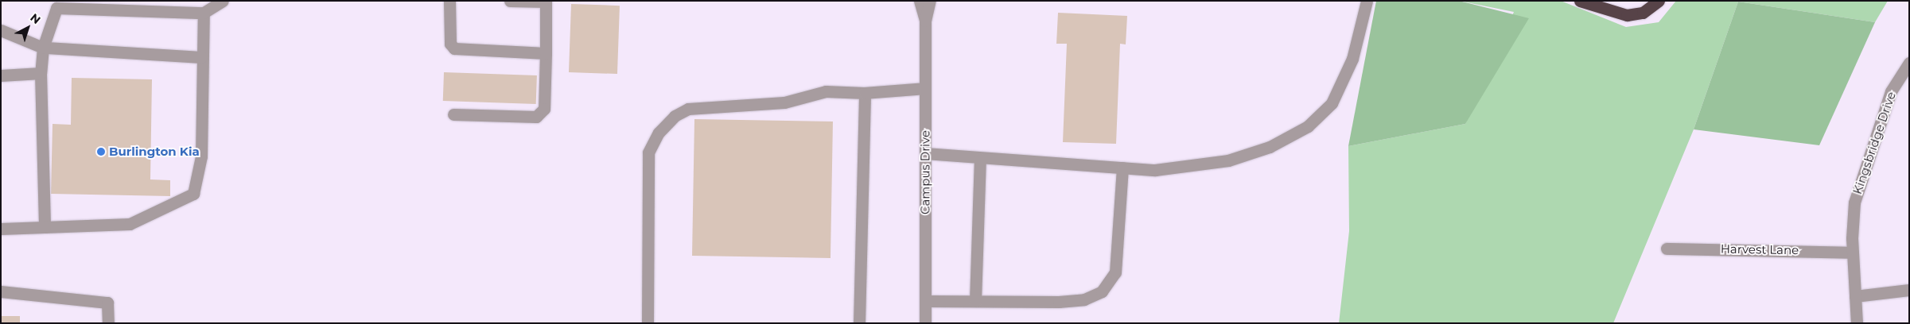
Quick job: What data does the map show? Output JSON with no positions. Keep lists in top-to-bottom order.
{
  "streets": {
    "street": ["Kingsbridge Drive", "Campus Drive", "Harvest Lane"]
  },
  "crossings": [
    ["Kingsbridge Drive", "Harvest Lane"]
  ],
  "places": ["Burlington Kia"],
  "north": "top right"
}
